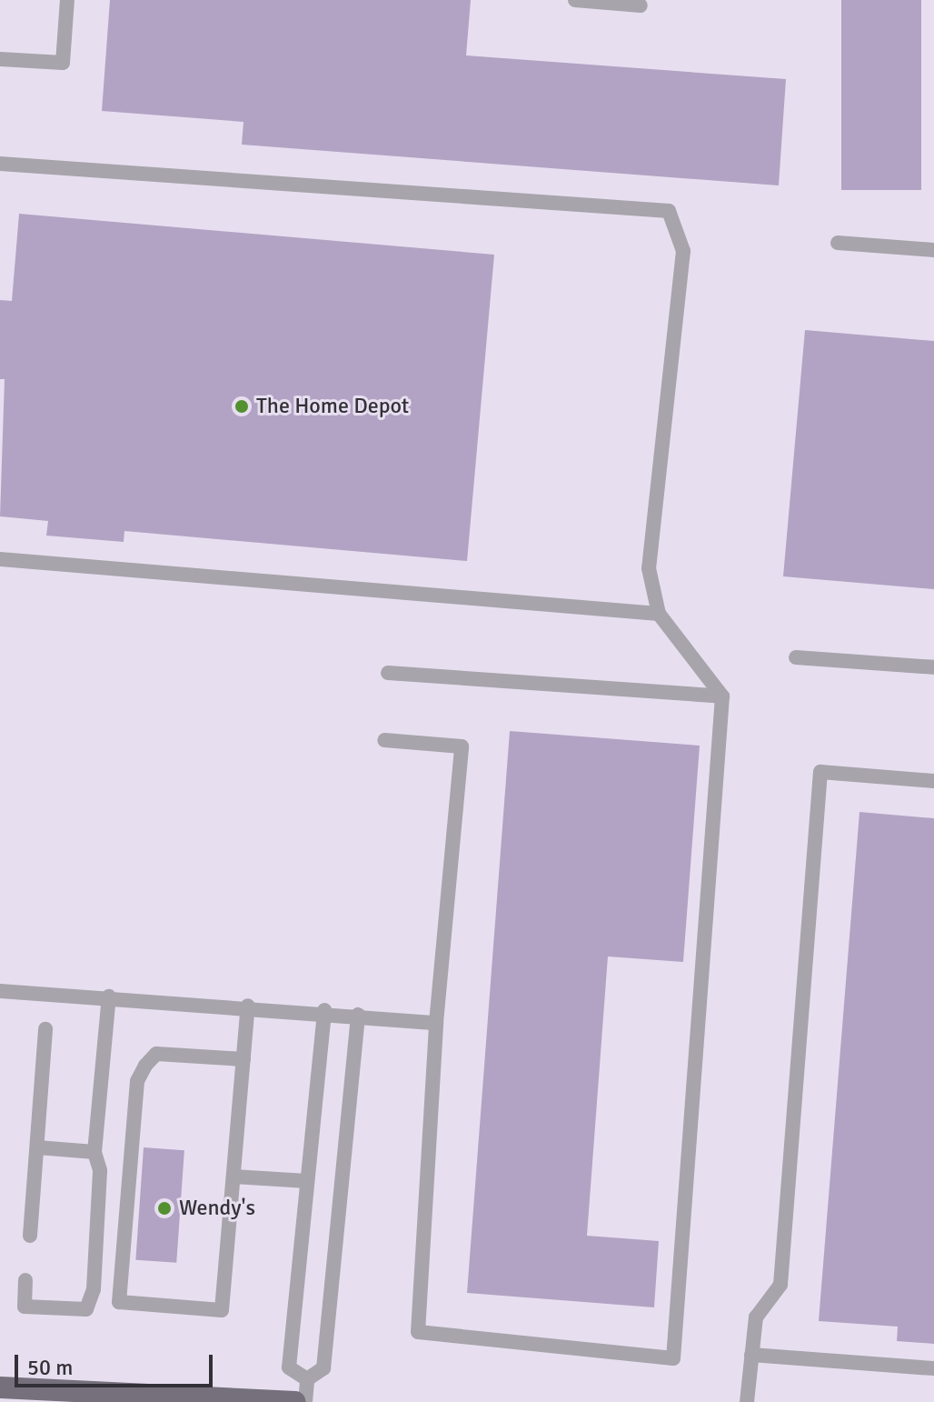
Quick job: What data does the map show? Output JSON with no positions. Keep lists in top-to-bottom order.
{
  "places": ["The Home Depot", "Wendy's"],
  "scale_bar": "50 m"
}
